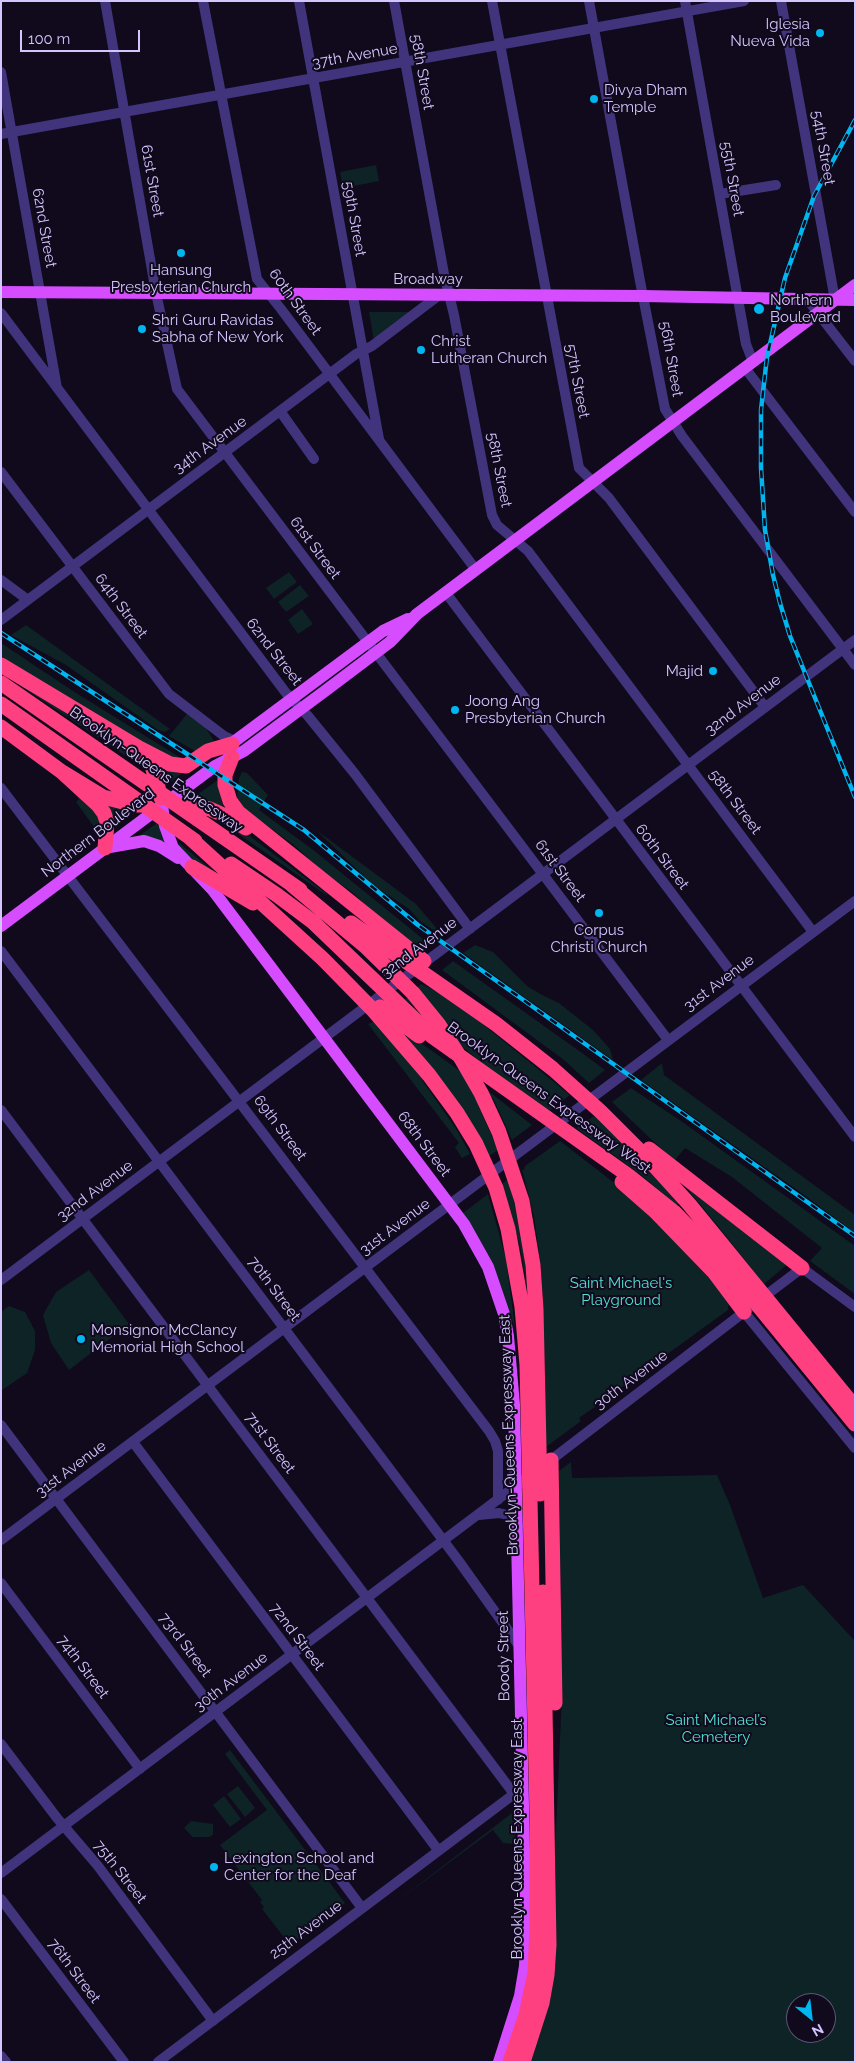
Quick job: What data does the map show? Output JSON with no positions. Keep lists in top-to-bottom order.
{
  "streets": {
    "highway": ["Brooklyn-Queens Expressway", "Brooklyn-Queens Expressway West", "Brooklyn-Queens Expressway East"],
    "main road": [
      "Broadway",
      "Northern Boulevard",
      "68th Street",
      "Boody Street"
    ],
    "street": [
      "37th Avenue",
      "58th Street",
      "54th Street",
      "55th Street",
      "61st Street",
      "59th Street",
      "62nd Street",
      "60th Street",
      "56th Street",
      "57th Street",
      "34th Avenue",
      "64th Street",
      "32nd Avenue",
      "31st Avenue",
      "69th Street",
      "70th Street",
      "30th Avenue",
      "71st Street",
      "72nd Street",
      "73rd Street",
      "74th Street",
      "75th Street",
      "25th Avenue",
      "76th Street"
    ]
  },
  "crossings": [
    ["37th Avenue", "58th Street"],
    ["37th Avenue", "55th Street"],
    ["37th Avenue", "61st Street"],
    ["37th Avenue", "59th Street"],
    ["37th Avenue", "62nd Street"],
    ["37th Avenue", "60th Street"],
    ["37th Avenue", "56th Street"],
    ["37th Avenue", "57th Street"],
    ["58th Street", "Broadway"],
    ["58th Street", "34th Avenue"],
    ["58th Street", "32nd Avenue"],
    ["58th Street", "Northern Boulevard"],
    ["58th Street", "31st Avenue"],
    ["54th Street", "Broadway"],
    ["54th Street", "Northern Boulevard"],
    ["55th Street", "Broadway"],
    ["55th Street", "Northern Boulevard"],
    ["61st Street", "Broadway"],
    ["61st Street", "34th Avenue"],
    ["61st Street", "32nd Avenue"],
    ["61st Street", "Northern Boulevard"],
    ["61st Street", "31st Avenue"],
    ["59th Street", "Broadway"],
    ["59th Street", "60th Street"],
    ["59th Street", "34th Avenue"],
    ["62nd Street", "Broadway"],
    ["62nd Street", "34th Avenue"],
    ["62nd Street", "32nd Avenue"],
    ["62nd Street", "Northern Boulevard"],
    ["Broadway", "60th Street"],
    ["Broadway", "56th Street"],
    ["Broadway", "57th Street"],
    ["Broadway", "34th Avenue"],
    ["Broadway", "Northern Boulevard"],
    ["60th Street", "34th Avenue"],
    ["60th Street", "32nd Avenue"],
    ["60th Street", "Northern Boulevard"],
    ["60th Street", "31st Avenue"],
    ["56th Street", "32nd Avenue"],
    ["56th Street", "Northern Boulevard"],
    ["57th Street", "32nd Avenue"],
    ["57th Street", "Northern Boulevard"],
    ["34th Avenue", "64th Street"],
    ["64th Street", "Northern Boulevard"],
    ["32nd Avenue", "69th Street"],
    ["32nd Avenue", "68th Street"],
    ["32nd Avenue", "70th Street"],
    ["32nd Avenue", "71st Street"],
    ["Brooklyn-Queens Expressway", "Brooklyn-Queens Expressway West"],
    ["Brooklyn-Queens Expressway", "Brooklyn-Queens Expressway East"],
    ["Northern Boulevard", "69th Street"],
    ["Northern Boulevard", "68th Street"],
    ["31st Avenue", "69th Street"],
    ["31st Avenue", "68th Street"],
    ["31st Avenue", "70th Street"],
    ["31st Avenue", "71st Street"],
    ["31st Avenue", "72nd Street"],
    ["31st Avenue", "73rd Street"],
    ["Brooklyn-Queens Expressway West", "Brooklyn-Queens Expressway East"],
    ["69th Street", "30th Avenue"],
    ["68th Street", "30th Avenue"],
    ["68th Street", "Boody Street"],
    ["70th Street", "30th Avenue"],
    ["70th Street", "Boody Street"],
    ["30th Avenue", "71st Street"],
    ["30th Avenue", "72nd Street"],
    ["30th Avenue", "73rd Street"],
    ["30th Avenue", "Boody Street"],
    ["30th Avenue", "74th Street"],
    ["30th Avenue", "75th Street"],
    ["71st Street", "Boody Street"],
    ["71st Street", "25th Avenue"],
    ["72nd Street", "25th Avenue"],
    ["73rd Street", "25th Avenue"],
    ["Boody Street", "25th Avenue"],
    ["75th Street", "25th Avenue"]
  ],
  "parks": ["Saint Michael's Playground", "Saint Michael’s Cemetery"],
  "places": [
    "Iglesia Nueva Vida",
    "Divya Dham Temple",
    "Hansung Presbyterian Church",
    "Northern Boulevard",
    "Shri Guru Ravidas Sabha of New York",
    "Christ Lutheran Church",
    "Majid",
    "Joong Ang Presbyterian Church",
    "Corpus Christi Church",
    "Monsignor McClancy Memorial High School",
    "Lexington School and Center for the Deaf"
  ],
  "scale_bar": "100 m",
  "north": "bottom right"
}
